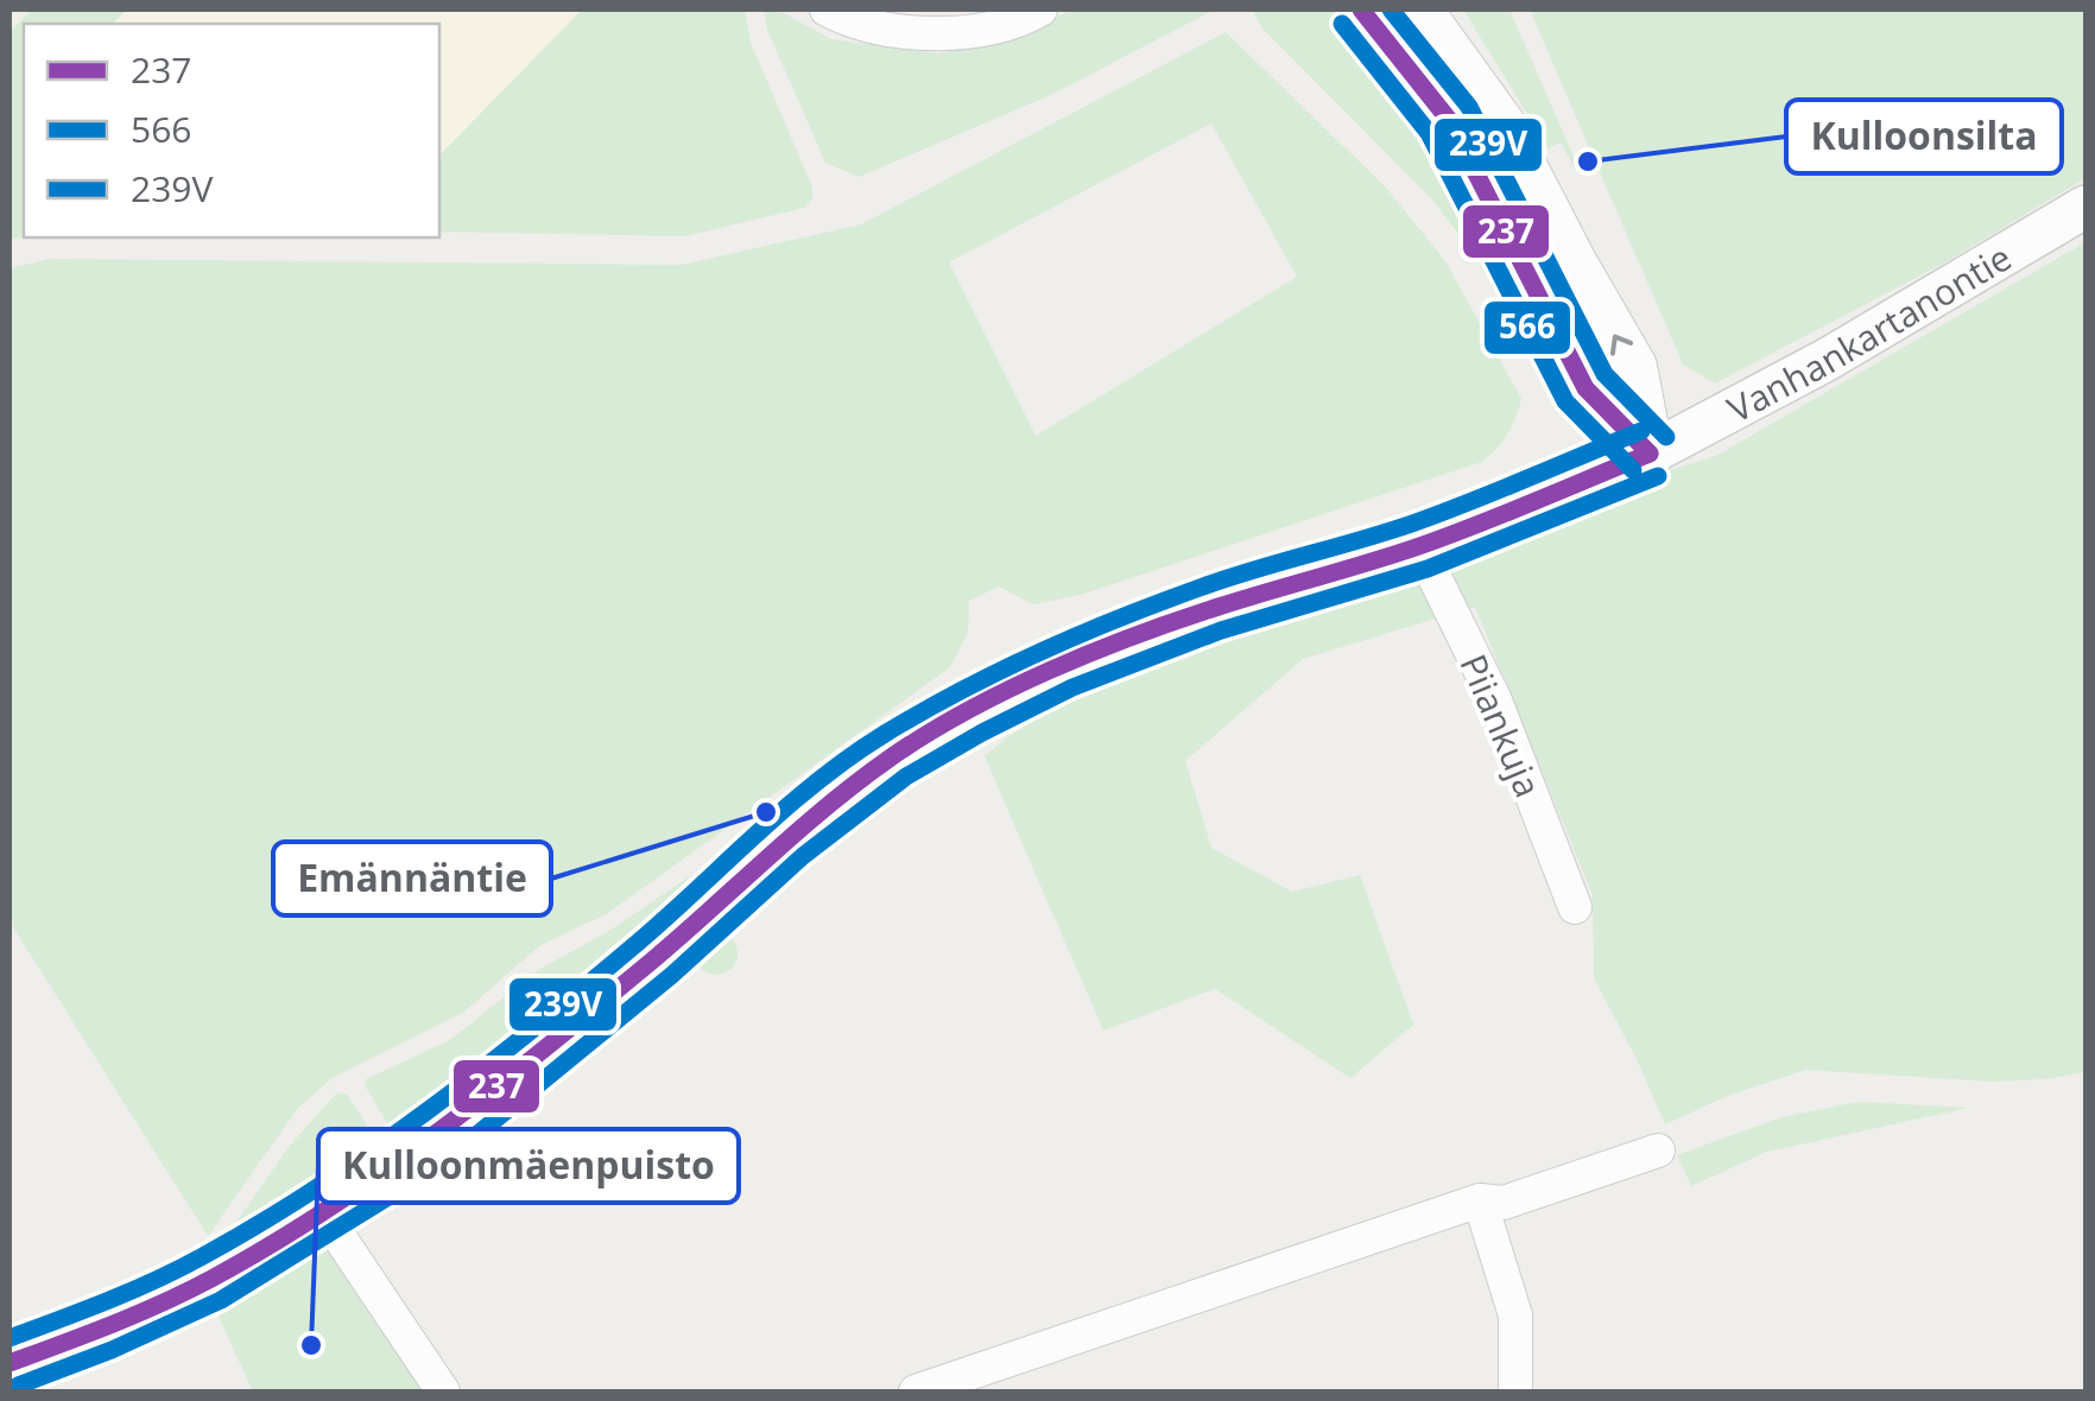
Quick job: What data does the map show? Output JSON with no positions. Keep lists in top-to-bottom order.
{
  "streets": {
    "street": ["Vanhankartanontie", "Piiankuja"]
  },
  "crossings": [
    ["Vanhankartanontie", "Piiankuja"]
  ],
  "places": ["Kulloonsilta", "Emännäntie", "Kulloonmäenpuisto"],
  "lines": ["transit line 237", "transit line 239V", "transit line 566"],
  "legend": ["237", "566", "239V"]
}
